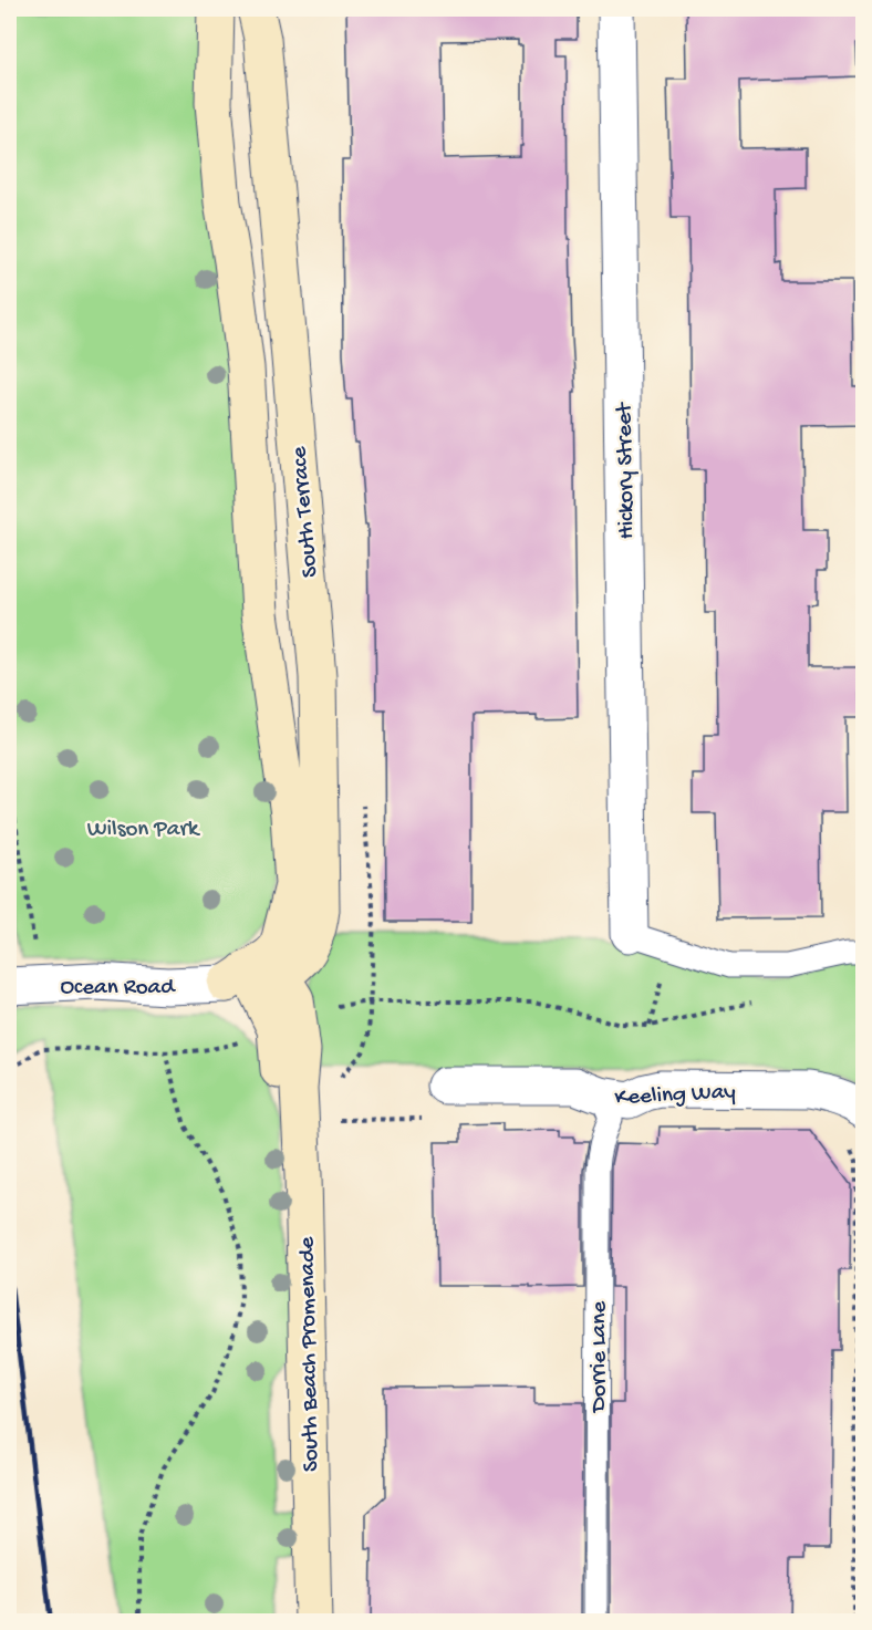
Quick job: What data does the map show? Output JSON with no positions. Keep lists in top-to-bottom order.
{
  "streets": {
    "street": [
      "Hickory Street",
      "South Terrace",
      "Ocean Road",
      "Keeling Way",
      "South Beach Promenade"
    ],
    "lane": ["Dorrie Lane"]
  },
  "crossings": [
    ["South Terrace", "Ocean Road"],
    ["South Terrace", "South Beach Promenade"],
    ["Ocean Road", "South Beach Promenade"],
    ["Keeling Way", "Dorrie Lane"]
  ],
  "parks": ["Wilson Park"]
}
